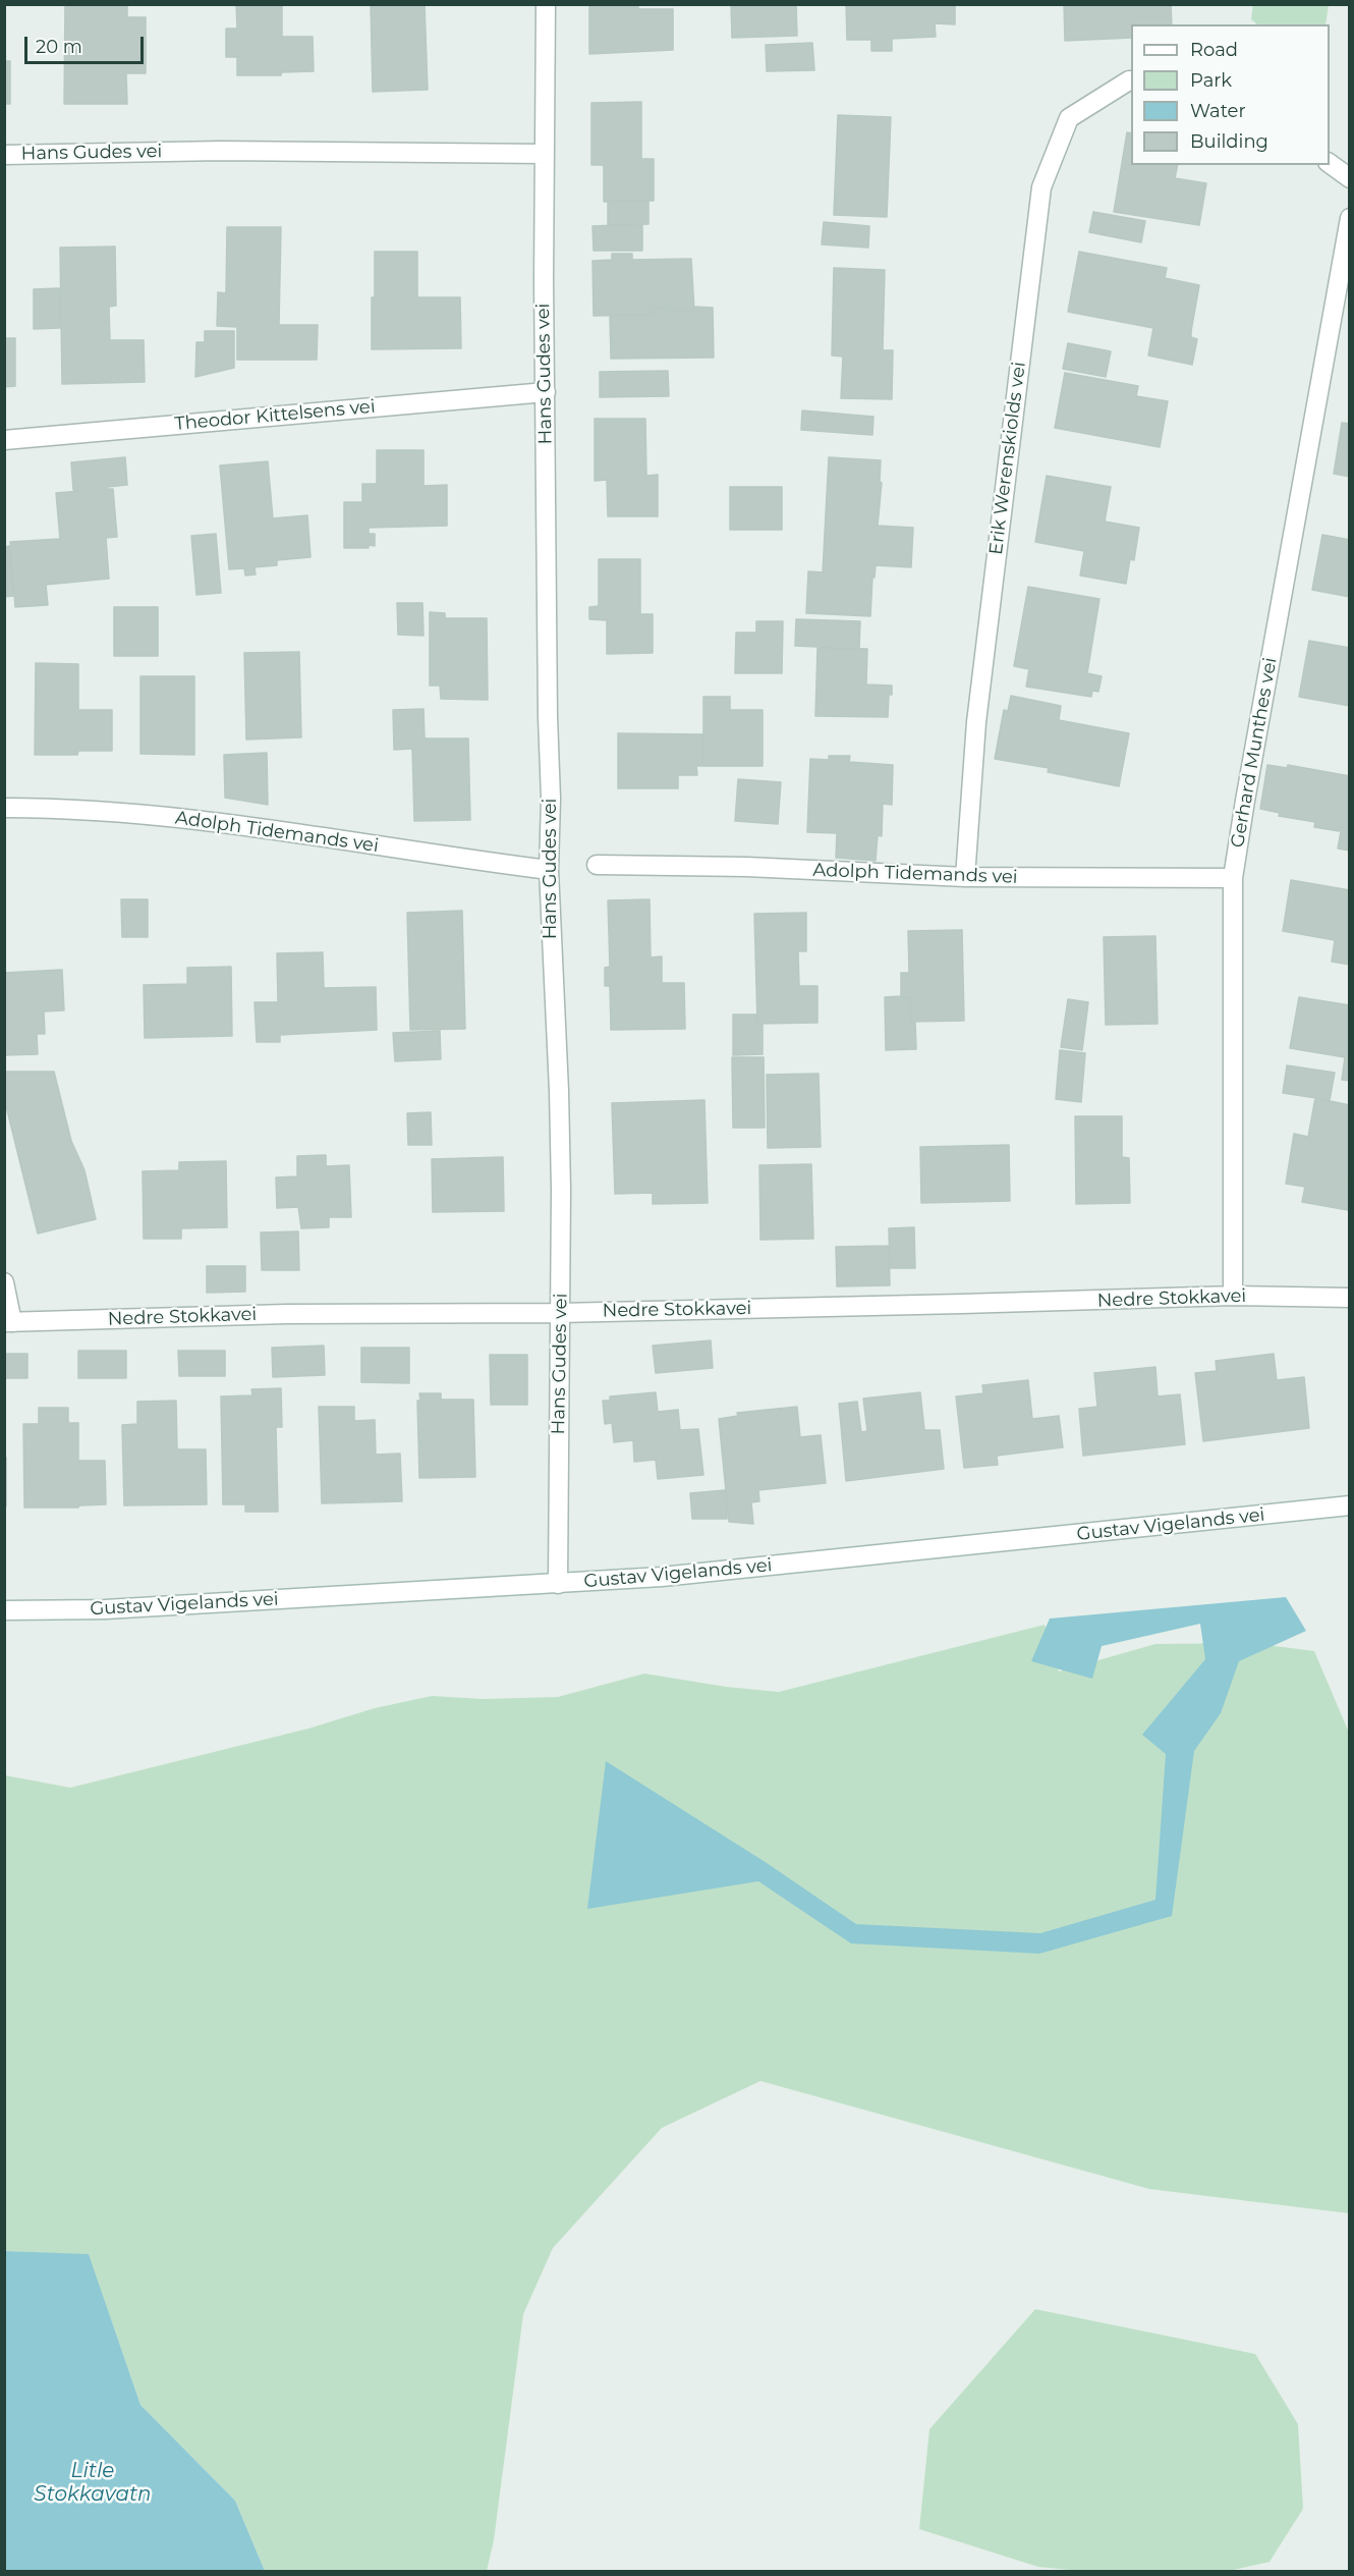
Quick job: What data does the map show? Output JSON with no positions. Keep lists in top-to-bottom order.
{
  "streets": {
    "street": [
      "Hans Gudes vei",
      "Theodor Kittelsens vei",
      "Erik Werenskiolds vei",
      "Gerhard Munthes vei",
      "Adolph Tidemands vei",
      "Nedre Stokkavei",
      "Gustav Vigelands vei"
    ]
  },
  "crossings": [
    ["Hans Gudes vei", "Theodor Kittelsens vei"],
    ["Hans Gudes vei", "Adolph Tidemands vei"],
    ["Hans Gudes vei", "Nedre Stokkavei"],
    ["Hans Gudes vei", "Gustav Vigelands vei"],
    ["Erik Werenskiolds vei", "Adolph Tidemands vei"],
    ["Gerhard Munthes vei", "Adolph Tidemands vei"],
    ["Gerhard Munthes vei", "Nedre Stokkavei"]
  ],
  "water": ["Litle Stokkavatn"],
  "legend": [
    "Road",
    "Park",
    "Water",
    "Building"
  ],
  "scale_bar": "20 m"
}
